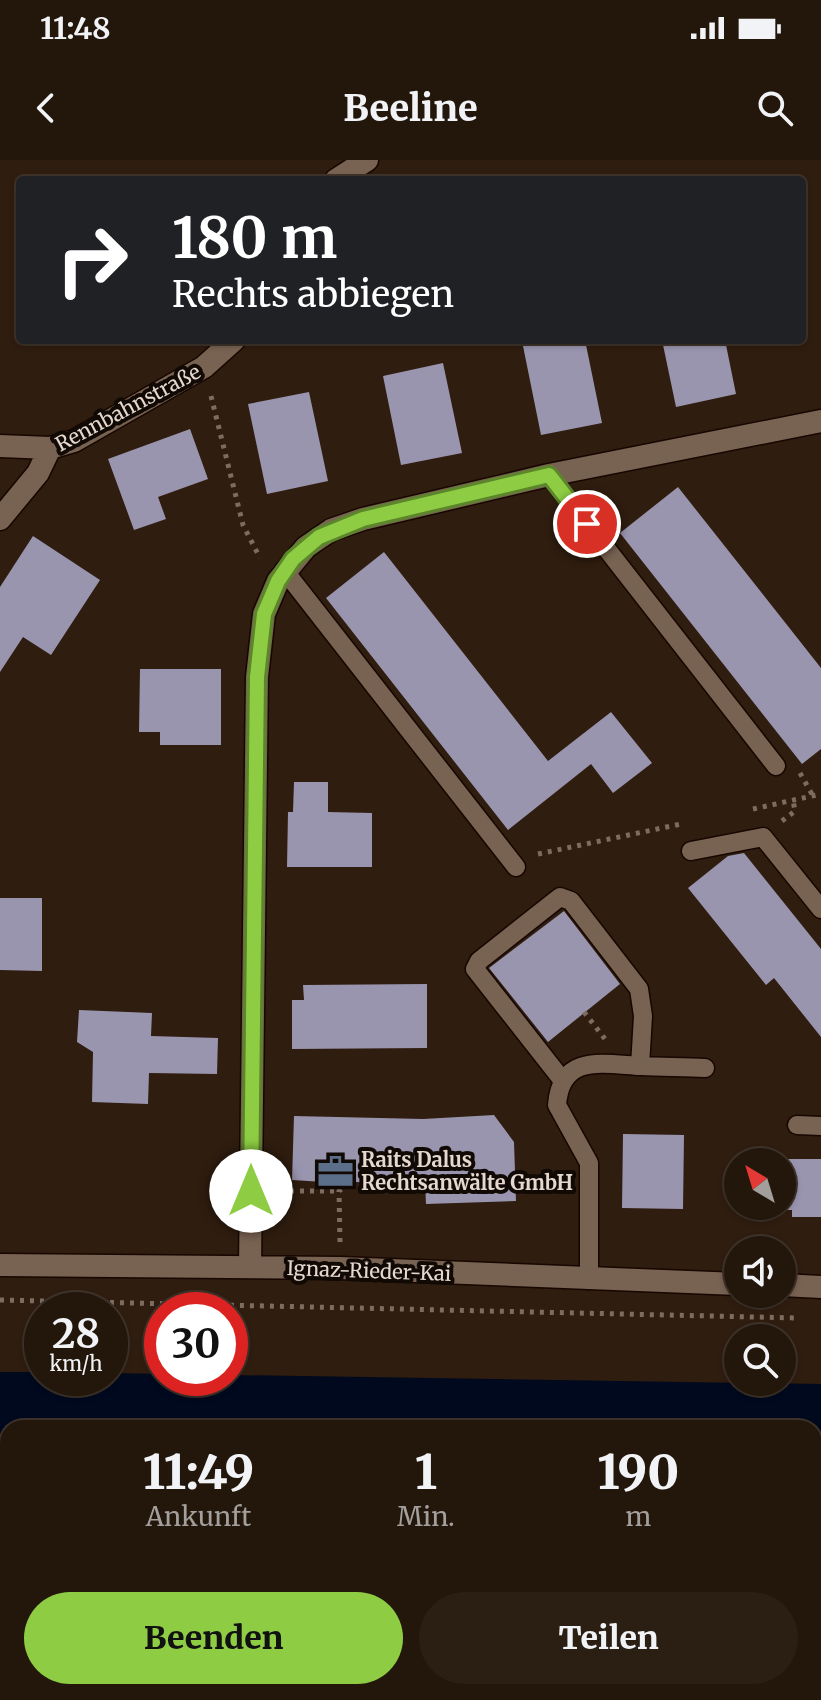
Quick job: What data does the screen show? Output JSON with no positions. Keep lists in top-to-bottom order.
{
  "streets": {
    "street": ["Rennbahnstraße", "Ignaz-Rieder-Kai"]
  },
  "places": {
    "office": ["Raits Dalus Rechtsanwälte GmbH"]
  },
  "north": "top left",
  "page": {
    "status": "11:48",
    "header": "Beeline",
    "turn": ["180 m", "Rechts abbiegen"],
    "speed": "28 km/h",
    "limit": "30",
    "eta": [
      "11:49",
      "Ankunft",
      "1",
      "Min.",
      "190",
      "m"
    ],
    "buttons": ["Beenden", "Teilen"]
  }
}
